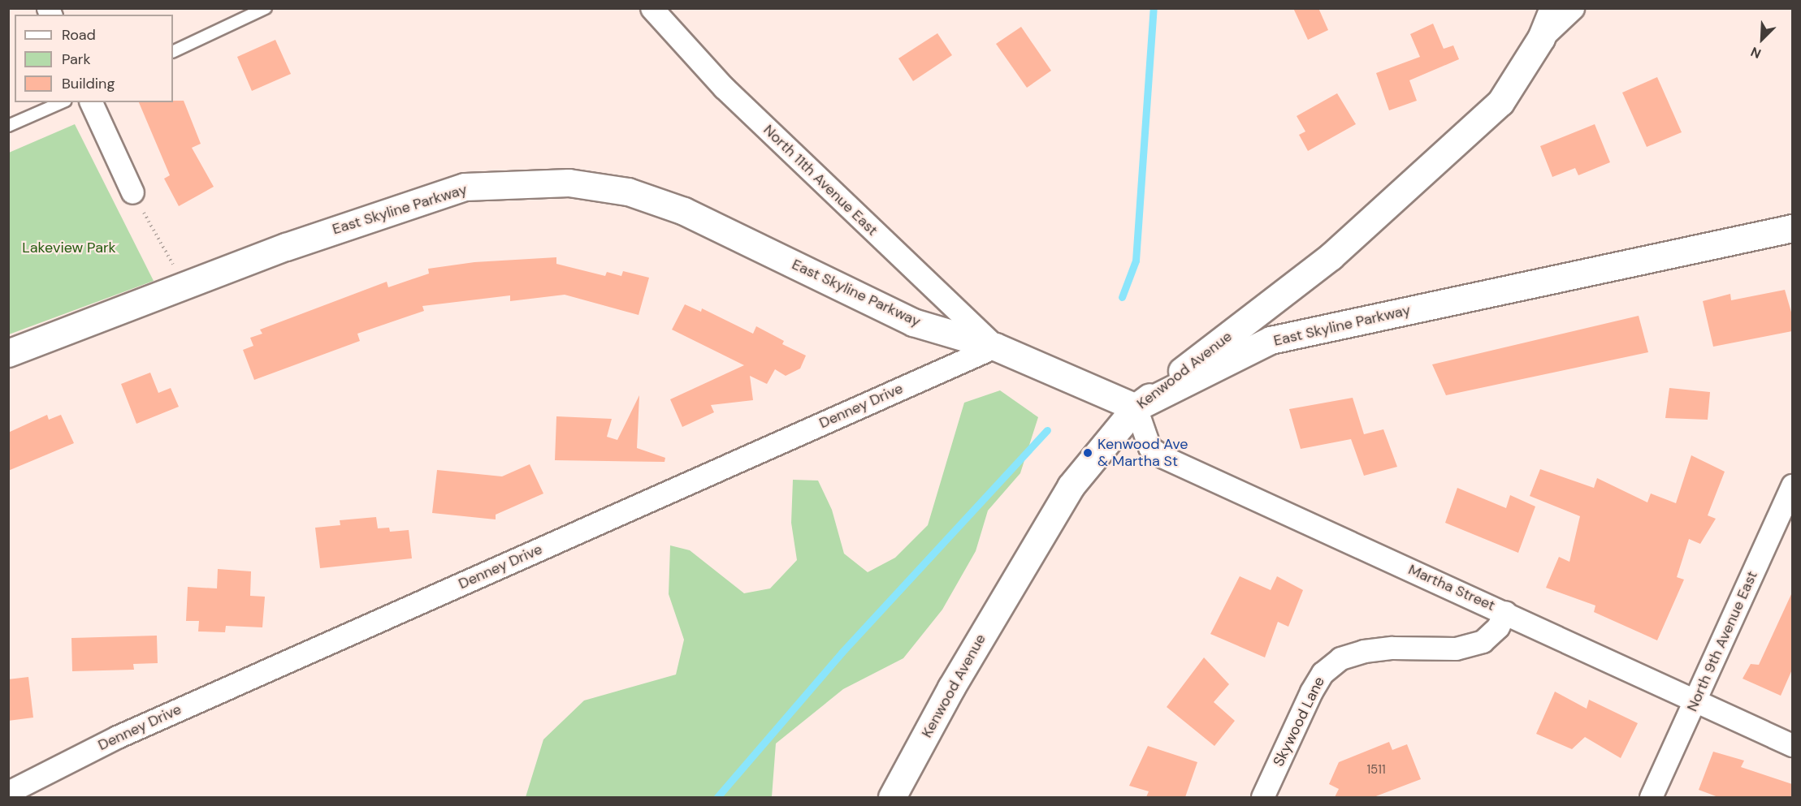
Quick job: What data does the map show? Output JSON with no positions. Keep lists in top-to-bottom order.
{
  "streets": {
    "street": [
      "North 11th Avenue East",
      "East Skyline Parkway",
      "Kenwood Avenue",
      "Denney Drive",
      "Martha Street",
      "North 9th Avenue East",
      "Skywood Lane"
    ]
  },
  "crossings": [
    ["North 11th Avenue East", "East Skyline Parkway"],
    ["North 11th Avenue East", "Denney Drive"],
    ["East Skyline Parkway", "Kenwood Avenue"],
    ["East Skyline Parkway", "Denney Drive"],
    ["East Skyline Parkway", "Martha Street"],
    ["Kenwood Avenue", "Martha Street"],
    ["Martha Street", "North 9th Avenue East"],
    ["Martha Street", "Skywood Lane"]
  ],
  "parks": ["Lakeview Park"],
  "places": ["Kenwood Ave & Martha St"],
  "house_numbers": ["1511"],
  "legend": ["Road", "Park", "Building"],
  "north": "bottom left"
}
